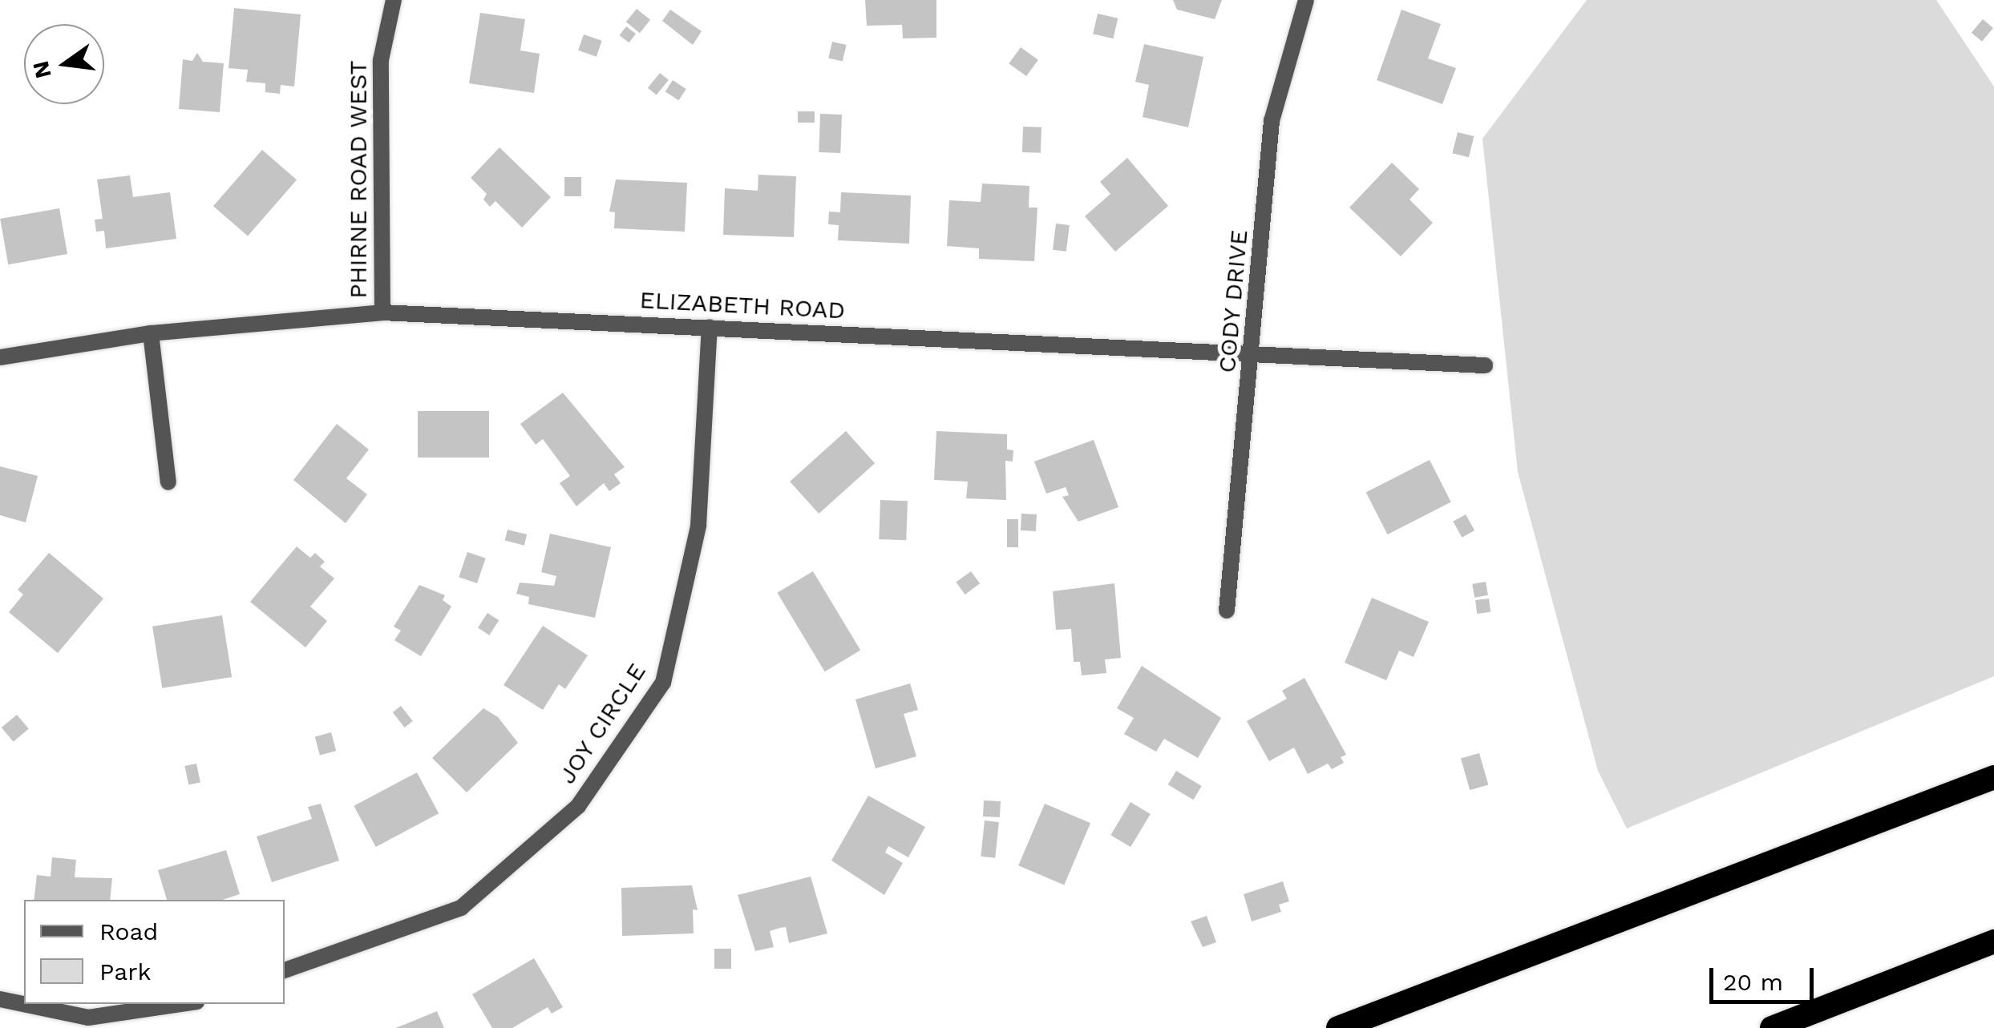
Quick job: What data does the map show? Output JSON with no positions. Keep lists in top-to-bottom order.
{
  "streets": {
    "street": [
      "PHIRNE ROAD WEST",
      "CODY DRIVE",
      "ELIZABETH ROAD",
      "JOY CIRCLE"
    ]
  },
  "crossings": [
    ["PHIRNE ROAD WEST", "ELIZABETH ROAD"],
    ["CODY DRIVE", "ELIZABETH ROAD"],
    ["ELIZABETH ROAD", "JOY CIRCLE"]
  ],
  "legend": ["Road", "Park"],
  "scale_bar": "20 m",
  "north": "left"
}
